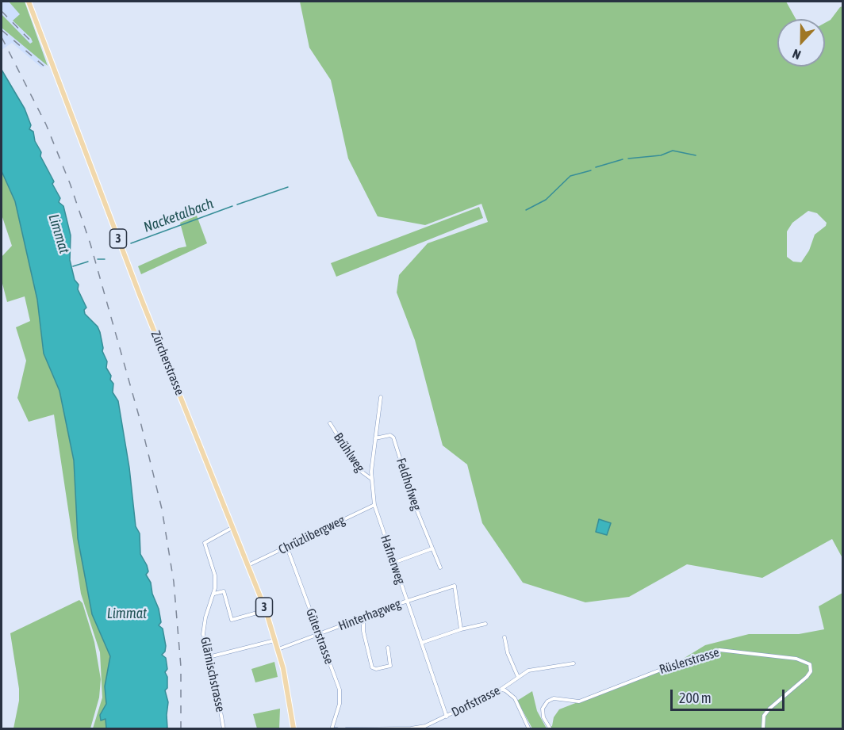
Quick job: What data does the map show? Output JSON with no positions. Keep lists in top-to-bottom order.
{
  "streets": {
    "main road": ["3", "Zürcherstrasse"],
    "street": [
      "Brühlweg",
      "Feldhofweg",
      "Chrüzlibergweg",
      "Hafnerweg",
      "Hinterhagweg",
      "Güterstrasse",
      "Rüslerstrasse",
      "Glärnischstrasse",
      "Dorfstrasse"
    ]
  },
  "crossings": [
    ["Zürcherstrasse", "Chrüzlibergweg"],
    ["Zürcherstrasse", "Hinterhagweg"],
    ["Zürcherstrasse", "Glärnischstrasse"],
    ["Brühlweg", "Hafnerweg"],
    ["Feldhofweg", "Hafnerweg"],
    ["Chrüzlibergweg", "Hafnerweg"],
    ["Chrüzlibergweg", "Güterstrasse"],
    ["Hafnerweg", "Hinterhagweg"],
    ["Hafnerweg", "Dorfstrasse"],
    ["Hinterhagweg", "Güterstrasse"]
  ],
  "water": ["Nacketalbach", "Limmat"],
  "scale_bar": "200 m",
  "north": "bottom"
}
